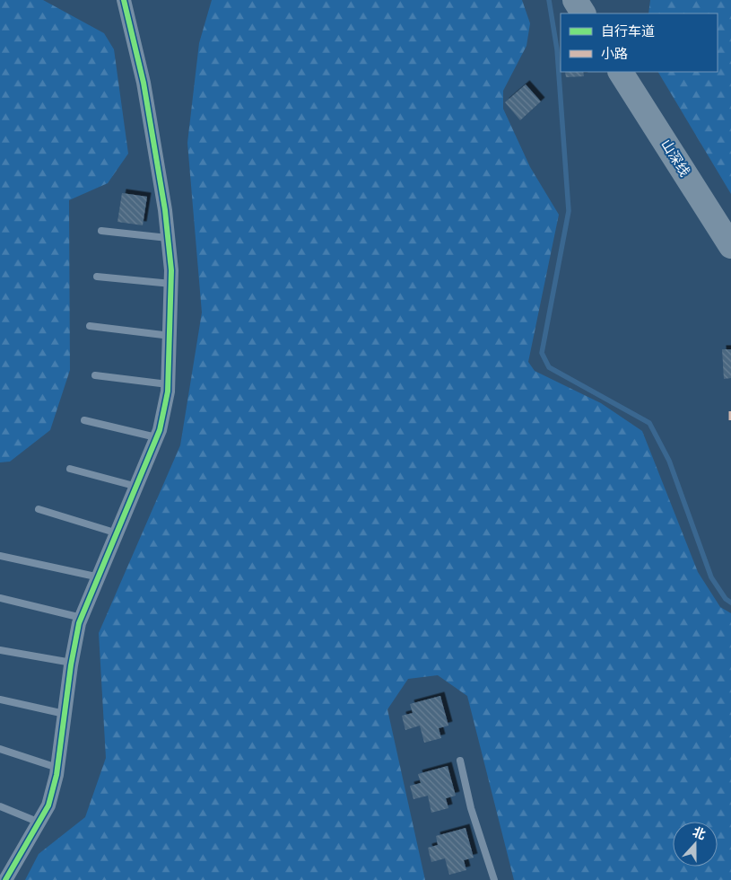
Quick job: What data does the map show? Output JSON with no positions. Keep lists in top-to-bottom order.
{
  "streets": {
    "highway": ["山深线"]
  },
  "legend": ["自行车道", "小路"],
  "north": "top"
}
